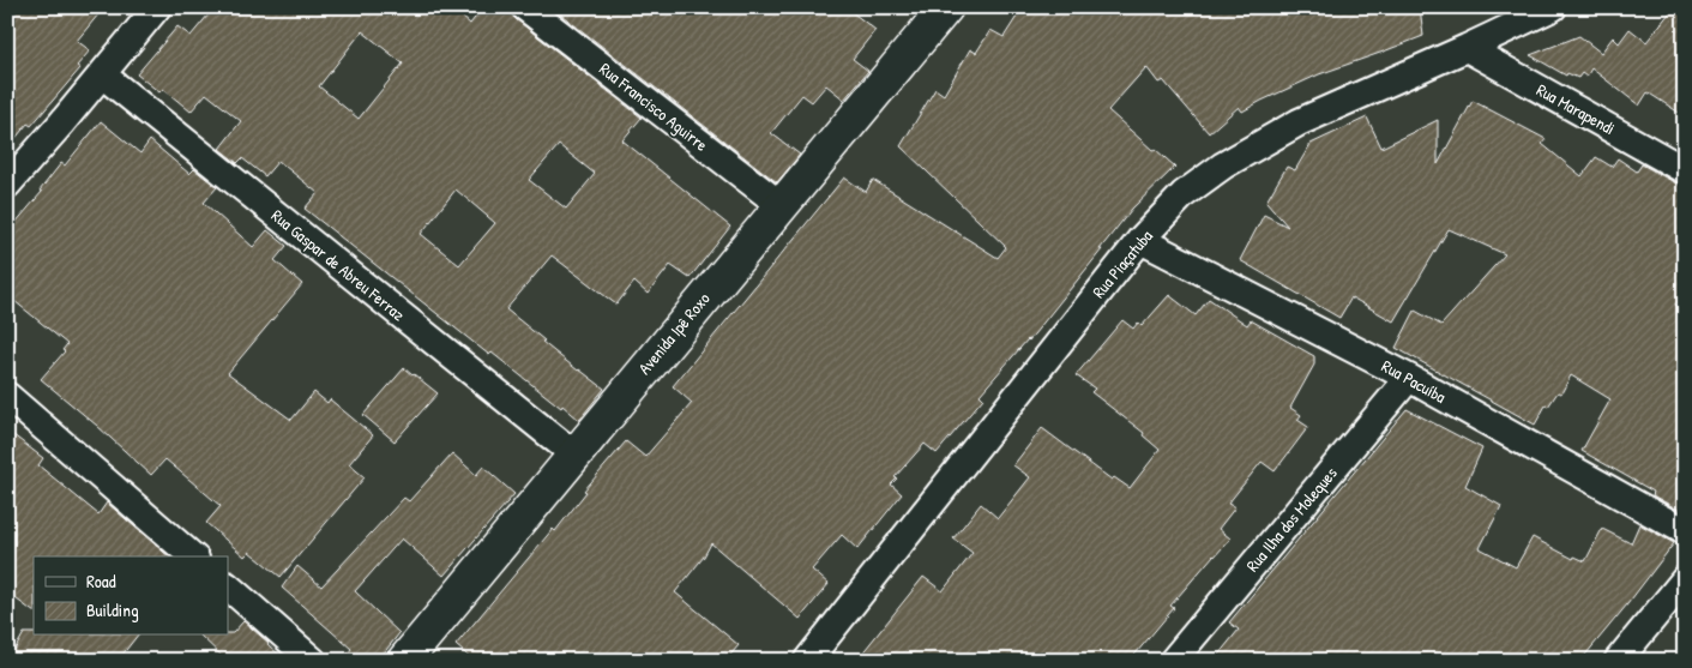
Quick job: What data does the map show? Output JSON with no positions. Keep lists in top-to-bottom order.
{
  "streets": {
    "street": [
      "Rua Francisco Aguirre",
      "Rua Marapendi",
      "Rua Piaçatuba",
      "Rua Gaspar de Abreu Ferraz",
      "Avenida Ipê Roxo",
      "Rua Pacuíba",
      "Rua Ilha dos Moleques"
    ]
  },
  "crossings": [
    ["Rua Francisco Aguirre", "Avenida Ipê Roxo"],
    ["Rua Marapendi", "Rua Piaçatuba"],
    ["Rua Piaçatuba", "Rua Pacuíba"],
    ["Rua Gaspar de Abreu Ferraz", "Avenida Ipê Roxo"],
    ["Rua Pacuíba", "Rua Ilha dos Moleques"]
  ],
  "legend": ["Road", "Building"]
}
